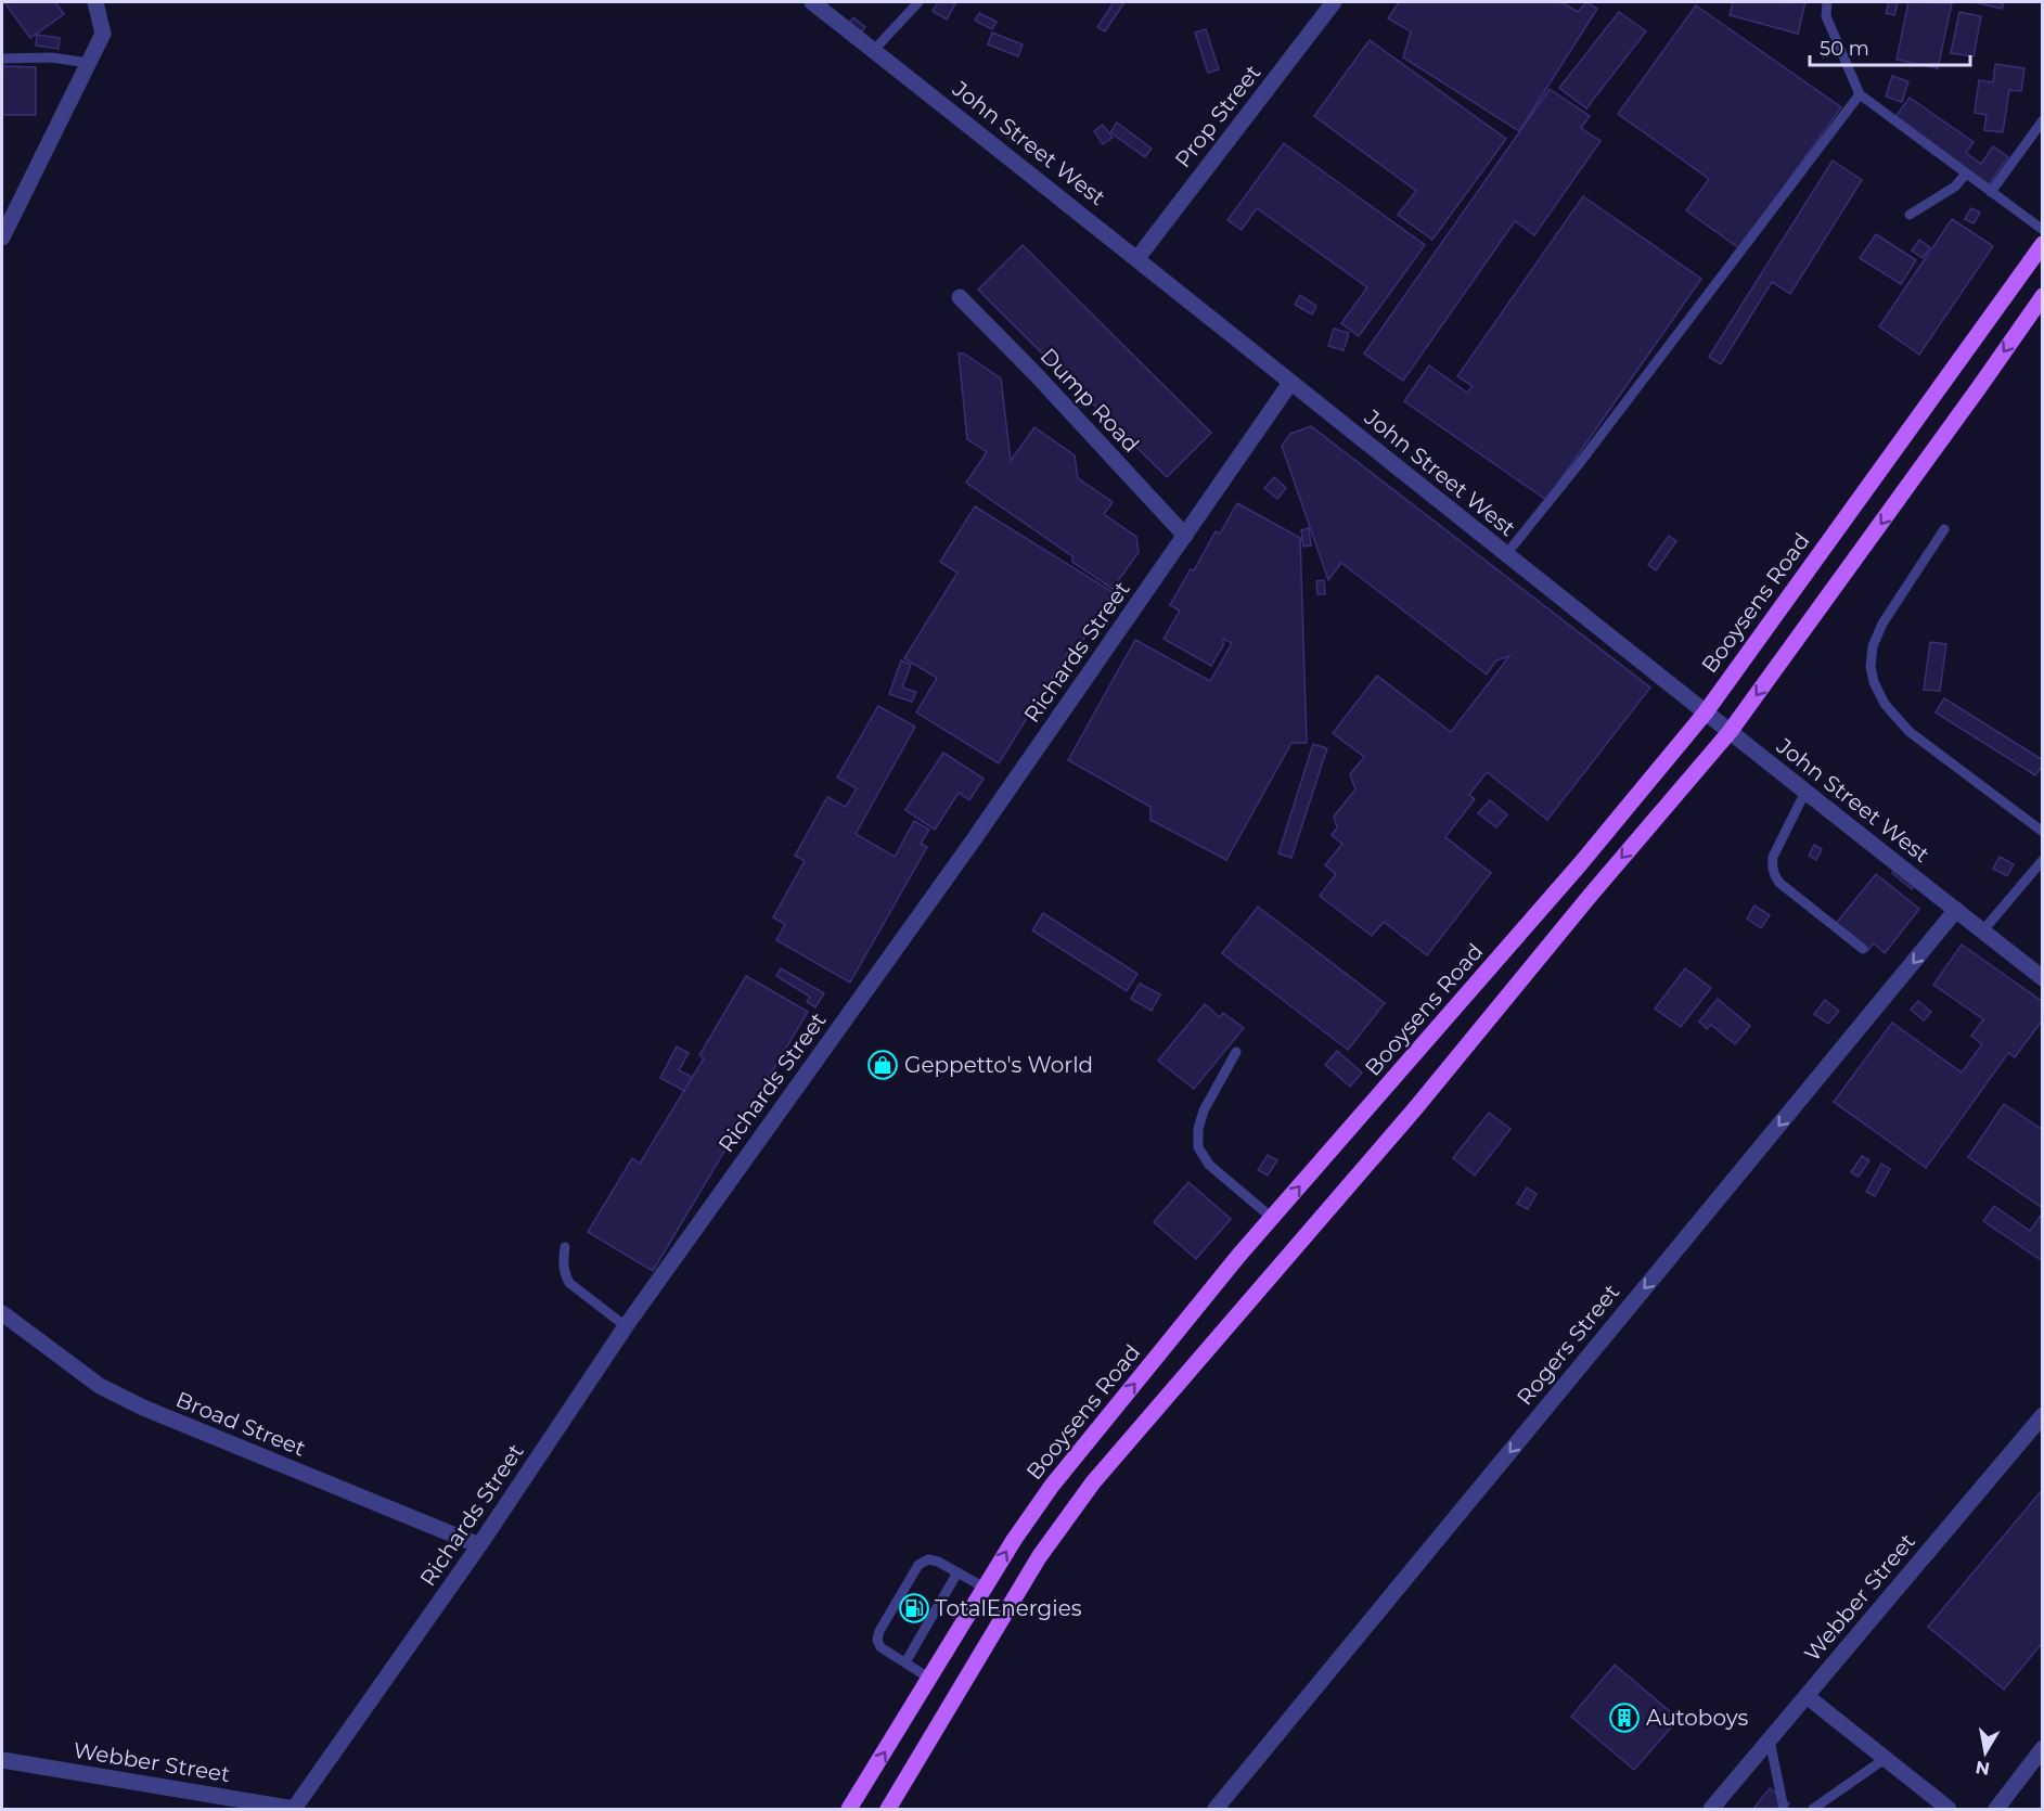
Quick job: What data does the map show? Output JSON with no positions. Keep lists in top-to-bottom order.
{
  "streets": {
    "main road": ["Booysens Road"],
    "street": [
      "Prop Street",
      "John Street West",
      "Dump Road",
      "Richards Street",
      "Rogers Street",
      "Broad Street",
      "Webber Street"
    ]
  },
  "crossings": [
    ["Prop Street", "John Street West"],
    ["John Street West", "Booysens Road"],
    ["John Street West", "Richards Street"],
    ["John Street West", "Rogers Street"],
    ["Dump Road", "Richards Street"],
    ["Richards Street", "Broad Street"],
    ["Richards Street", "Webber Street"]
  ],
  "one_way": ["Rogers Street"],
  "places": {
    "shop": ["Geppetto's World"],
    "fuel station": ["TotalEnergies"],
    "building": ["Autoboys"]
  },
  "scale_bar": "50 m",
  "north": "bottom"
}
